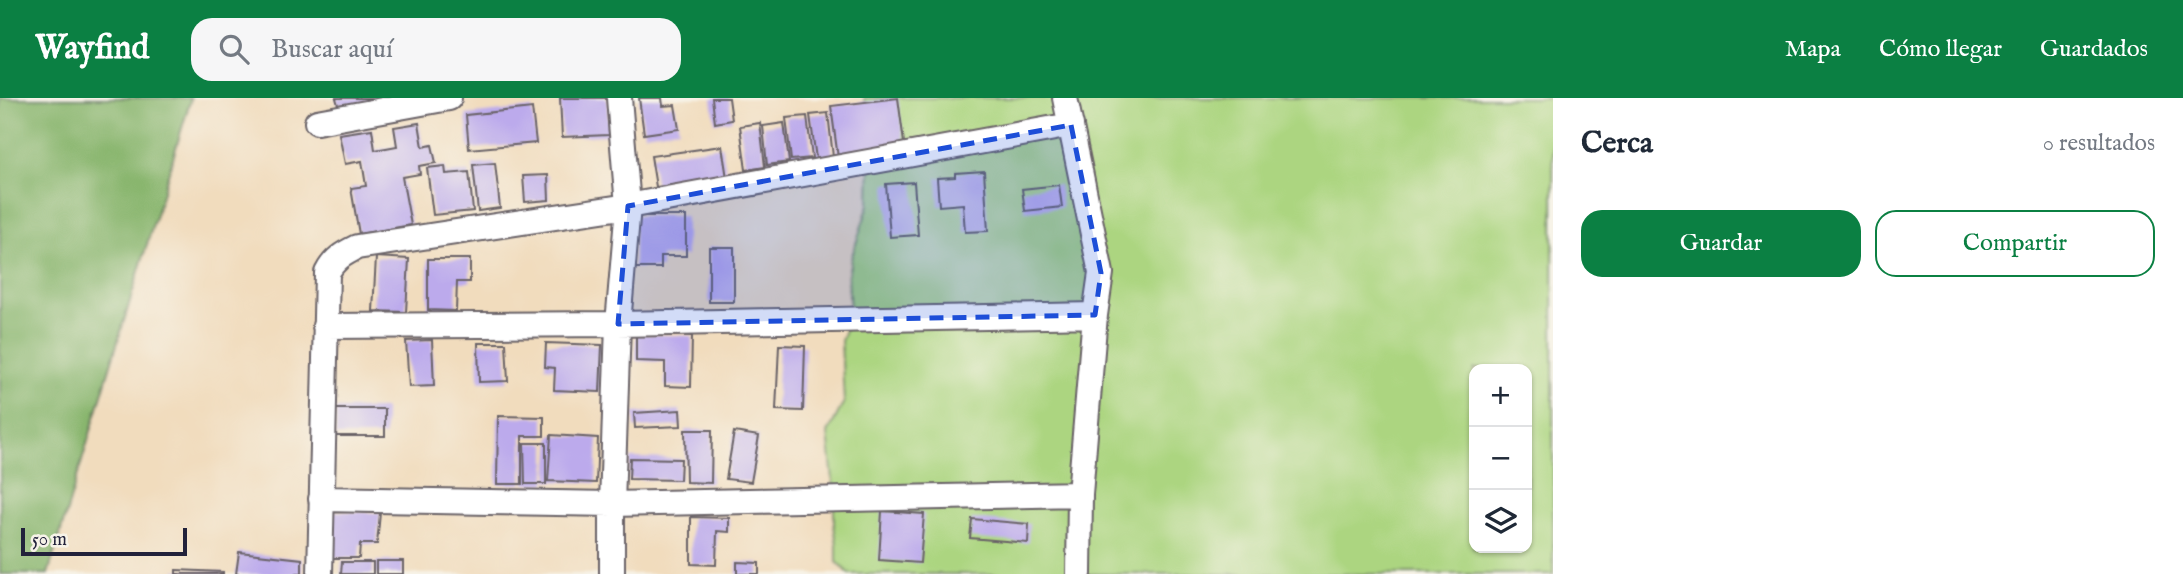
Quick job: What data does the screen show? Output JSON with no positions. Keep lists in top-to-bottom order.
{
  "scale_bar": "50 m",
  "page": {
    "header": "Wayfind",
    "search": "Buscar aquí",
    "nav": ["Mapa", "Cómo llegar", "Guardados"],
    "heading": ["Cerca", "0 resultados"],
    "buttons": ["Guardar", "Compartir"],
    "map_buttons": ["+", "−"],
    "scale": "50 m"
  }
}
